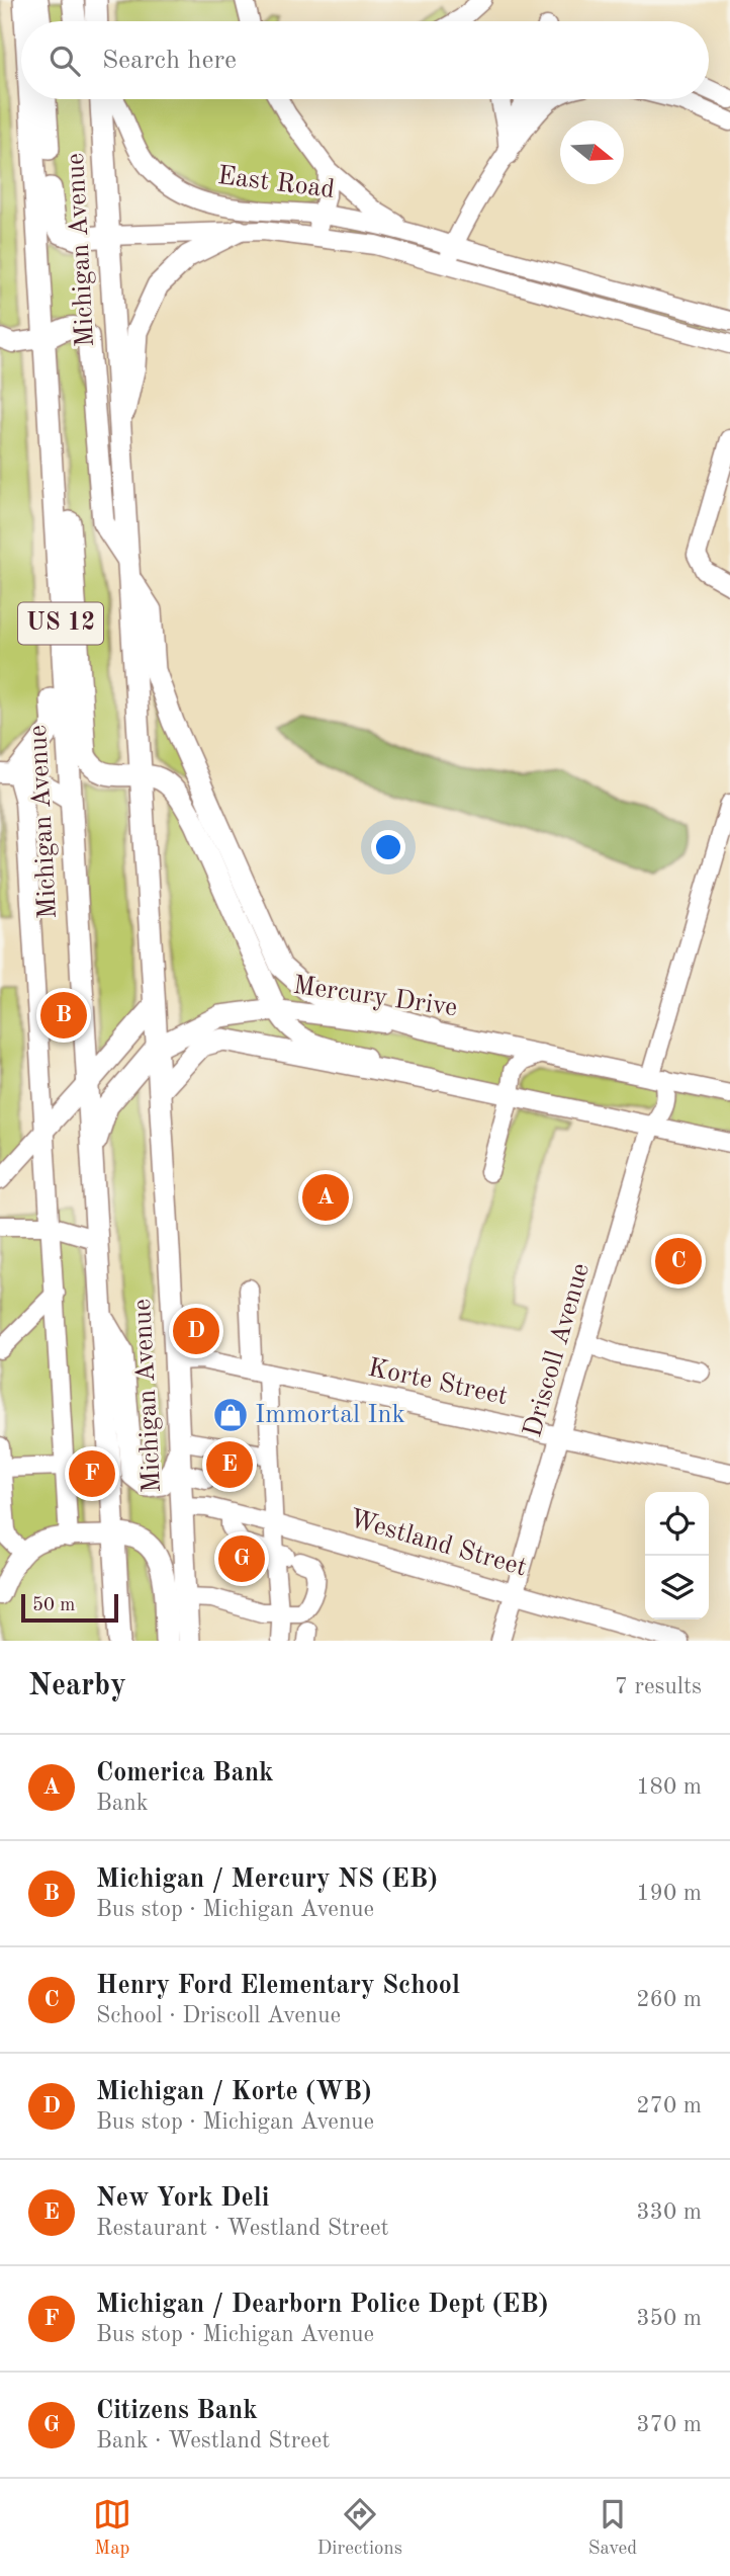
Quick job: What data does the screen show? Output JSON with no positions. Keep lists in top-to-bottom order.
{
  "streets": {
    "main road": ["Michigan Avenue", "US 12"],
    "street": [
      "East Road",
      "Mercury Drive",
      "Driscoll Avenue",
      "Korte Street",
      "Westland Street"
    ]
  },
  "crossings": [
    ["East Road", "Michigan Avenue"],
    ["Michigan Avenue", "Korte Street"],
    ["Michigan Avenue", "Westland Street"],
    ["Mercury Drive", "Driscoll Avenue"],
    ["Driscoll Avenue", "Korte Street"],
    ["Driscoll Avenue", "Westland Street"]
  ],
  "places": {
    "shop": ["Immortal Ink"]
  },
  "scale_bar": "50 m",
  "north": "right",
  "page": {
    "search": "Search here",
    "pins": [
      "B",
      "A",
      "C",
      "D",
      "E",
      "F",
      "G"
    ],
    "scale": "50 m",
    "heading": ["Nearby", "7 results"],
    "list": [
      {
        "mark": "A",
        "name": "Comerica Bank",
        "note": "Bank",
        "value": "180 m"
      },
      {
        "mark": "B",
        "name": "Michigan / Mercury NS (EB)",
        "note": "Bus stop · Michigan Avenue",
        "value": "190 m"
      },
      {
        "mark": "C",
        "name": "Henry Ford Elementary School",
        "note": "School · Driscoll Avenue",
        "value": "260 m"
      },
      {
        "mark": "D",
        "name": "Michigan / Korte (WB)",
        "note": "Bus stop · Michigan Avenue",
        "value": "270 m"
      },
      {
        "mark": "E",
        "name": "New York Deli",
        "note": "Restaurant · Westland Street",
        "value": "330 m"
      },
      {
        "mark": "F",
        "name": "Michigan / Dearborn Police Dept (EB)",
        "note": "Bus stop · Michigan Avenue",
        "value": "350 m"
      },
      {
        "mark": "G",
        "name": "Citizens Bank",
        "note": "Bank · Westland Street",
        "value": "370 m"
      }
    ],
    "nav": ["Map", "Directions", "Saved"]
  }
}
